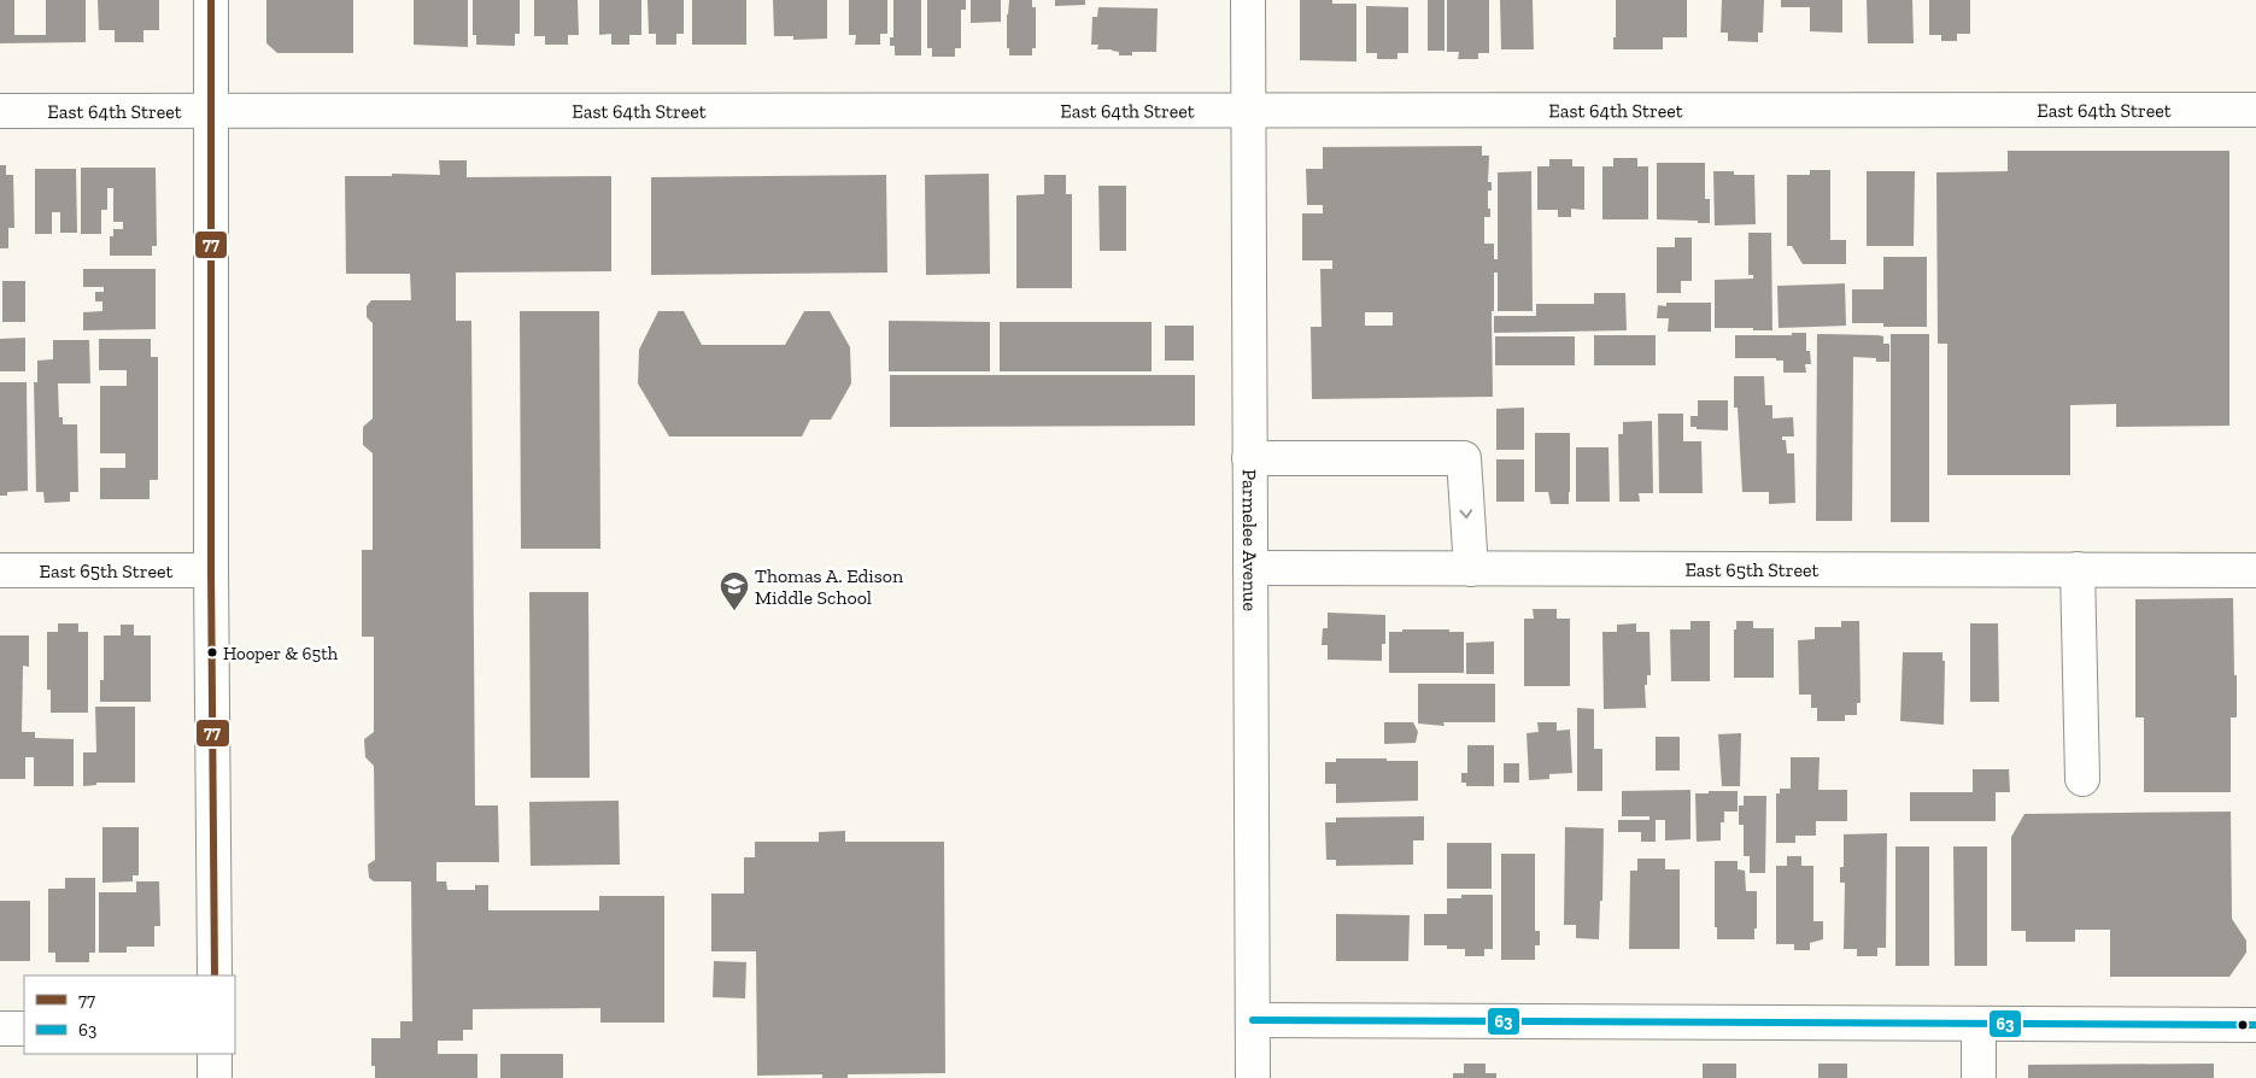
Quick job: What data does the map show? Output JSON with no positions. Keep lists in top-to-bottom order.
{
  "streets": {
    "street": ["East 64th Street", "Parmelee Avenue", "East 65th Street"]
  },
  "crossings": [
    ["East 64th Street", "Parmelee Avenue"],
    ["Parmelee Avenue", "East 65th Street"]
  ],
  "places": {
    "school or university": ["Thomas A. Edison Middle School"],
    "other": ["Hooper & 65th"]
  },
  "lines": ["transit line 77", "transit line 63"],
  "legend": ["77", "63"]
}
